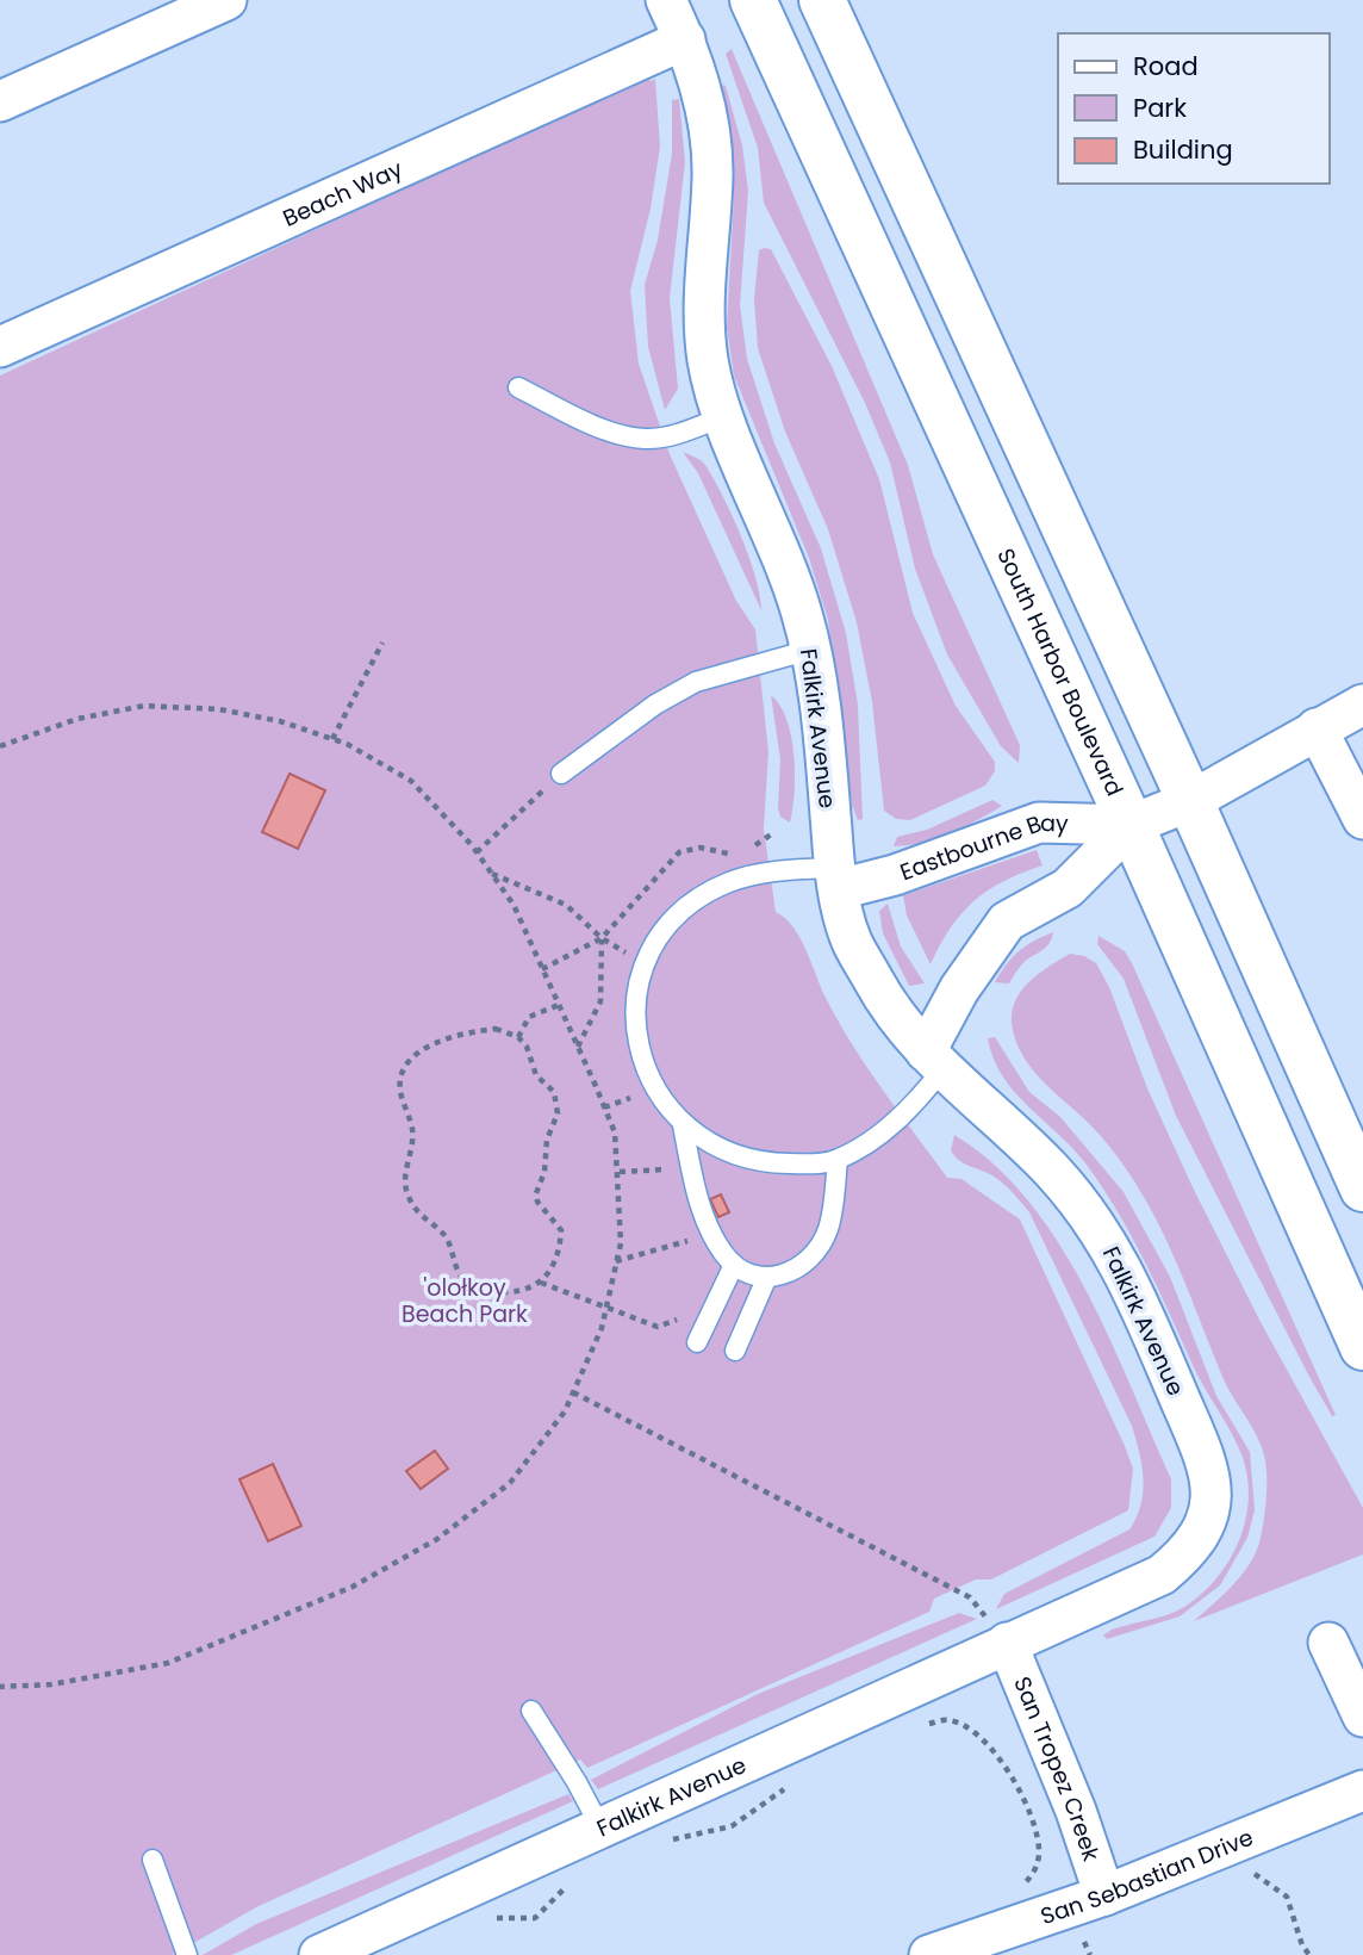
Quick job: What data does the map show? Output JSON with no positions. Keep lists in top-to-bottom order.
{
  "streets": {
    "main road": ["South Harbor Boulevard"],
    "street": [
      "Beach Way",
      "Falkirk Avenue",
      "Eastbourne Bay",
      "San Tropez Creek",
      "San Sebastian Drive"
    ]
  },
  "crossings": [
    ["Beach Way", "Falkirk Avenue"],
    ["South Harbor Boulevard", "Eastbourne Bay"],
    ["Falkirk Avenue", "Eastbourne Bay"],
    ["Falkirk Avenue", "San Tropez Creek"],
    ["San Tropez Creek", "San Sebastian Drive"]
  ],
  "parks": ["'olołkoy Beach Park"],
  "legend": ["Road", "Park", "Building"]
}
